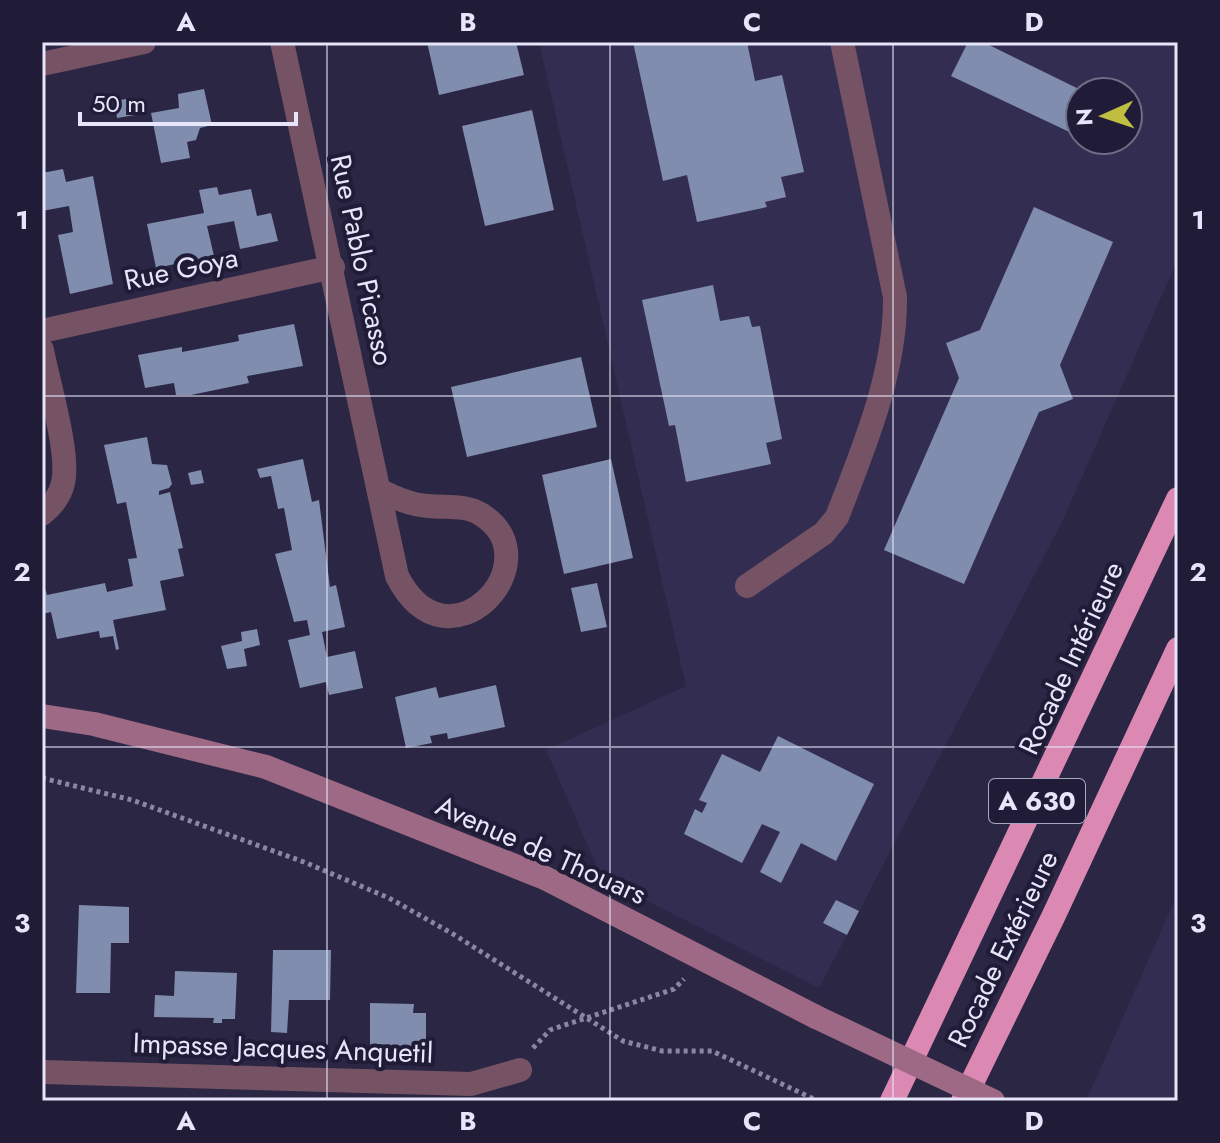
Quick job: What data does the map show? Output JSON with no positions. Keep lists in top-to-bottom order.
{
  "streets": {
    "highway": ["Rocade Intérieure", "A 630", "Rocade Extérieure"],
    "street": [
      "Rue Pablo Picasso",
      "Rue Goya",
      "Avenue de Thouars",
      "Impasse Jacques Anquetil"
    ]
  },
  "crossings": [
    ["Rue Pablo Picasso", "Rue Goya"]
  ],
  "scale_bar": "50 m",
  "north": "left",
  "grid": {
    "columns": [
      "A",
      "B",
      "C",
      "D"
    ],
    "rows": ["1", "2", "3"]
  }
}
